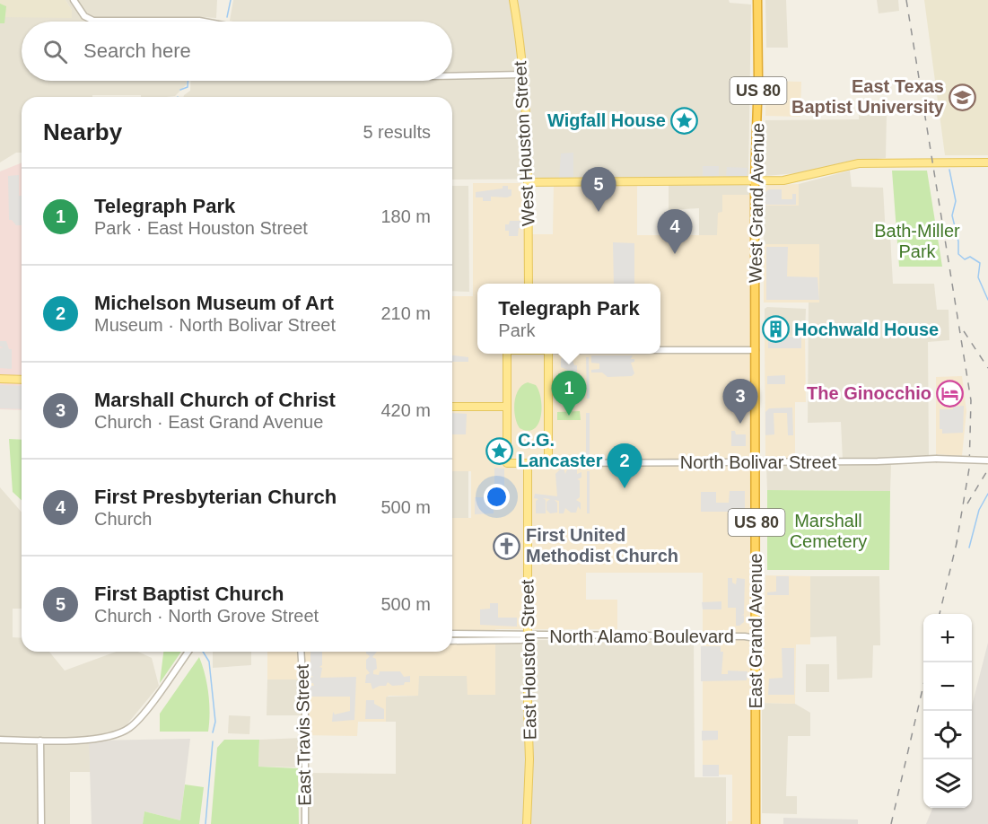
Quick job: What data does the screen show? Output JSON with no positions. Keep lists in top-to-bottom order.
{
  "streets": {
    "highway": ["US 80", "West Grand Avenue", "East Grand Avenue"],
    "main road": ["West Houston Street", "North Bolivar Street", "East Houston Street"],
    "street": ["North Alamo Boulevard", "East Travis Street"]
  },
  "crossings": [
    ["West Grand Avenue", "East Grand Avenue"],
    ["North Bolivar Street", "East Grand Avenue"],
    ["North Bolivar Street", "East Houston Street"],
    ["East Grand Avenue", "North Alamo Boulevard"],
    ["North Alamo Boulevard", "East Houston Street"]
  ],
  "parks": ["Bath-Miller Park", "Marshall Cemetery"],
  "places": {
    "school or university": ["East Texas Baptist University"],
    "place": ["Wigfall House", "C.G. Lancaster"],
    "building": ["Hochwald House"],
    "hotel": ["The Ginocchio"],
    "church": ["First United Methodist Church"]
  },
  "page": {
    "search": "Search here",
    "heading": ["Nearby", "5 results"],
    "pins": [
      "5",
      "4",
      "1",
      "3",
      "2"
    ],
    "list": [
      {
        "mark": "1",
        "name": "Telegraph Park",
        "note": "Park · East Houston Street",
        "value": "180 m"
      },
      {
        "mark": "2",
        "name": "Michelson Museum of Art",
        "note": "Museum · North Bolivar Street",
        "value": "210 m"
      },
      {
        "mark": "3",
        "name": "Marshall Church of Christ",
        "note": "Church · East Grand Avenue",
        "value": "420 m"
      },
      {
        "mark": "4",
        "name": "First Presbyterian Church",
        "note": "Church",
        "value": "500 m"
      },
      {
        "mark": "5",
        "name": "First Baptist Church",
        "note": "Church · North Grove Street",
        "value": "500 m"
      }
    ],
    "popup": ["Telegraph Park", "Park"],
    "map_buttons": ["+", "−"]
  }
}
